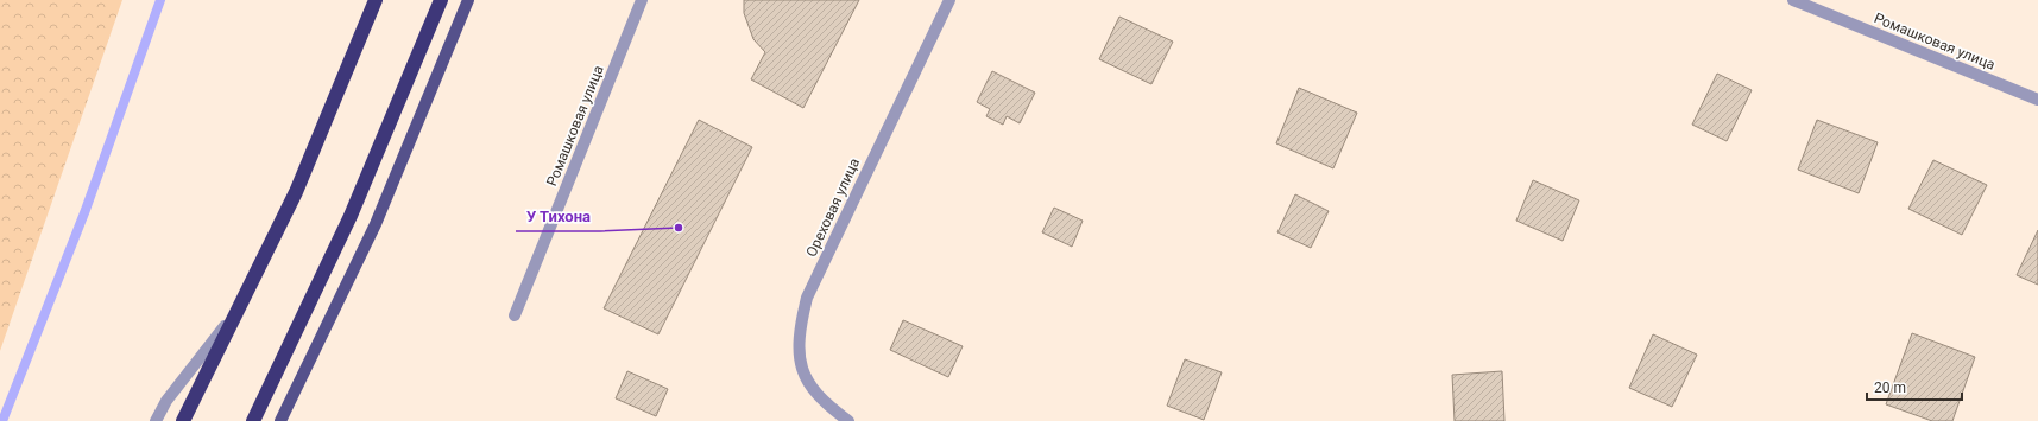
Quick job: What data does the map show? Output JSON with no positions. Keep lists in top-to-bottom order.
{
  "streets": {
    "street": ["Ромашковая улица", "Ореховая улица"]
  },
  "places": ["У Тихона"],
  "scale_bar": "20 m"
}
